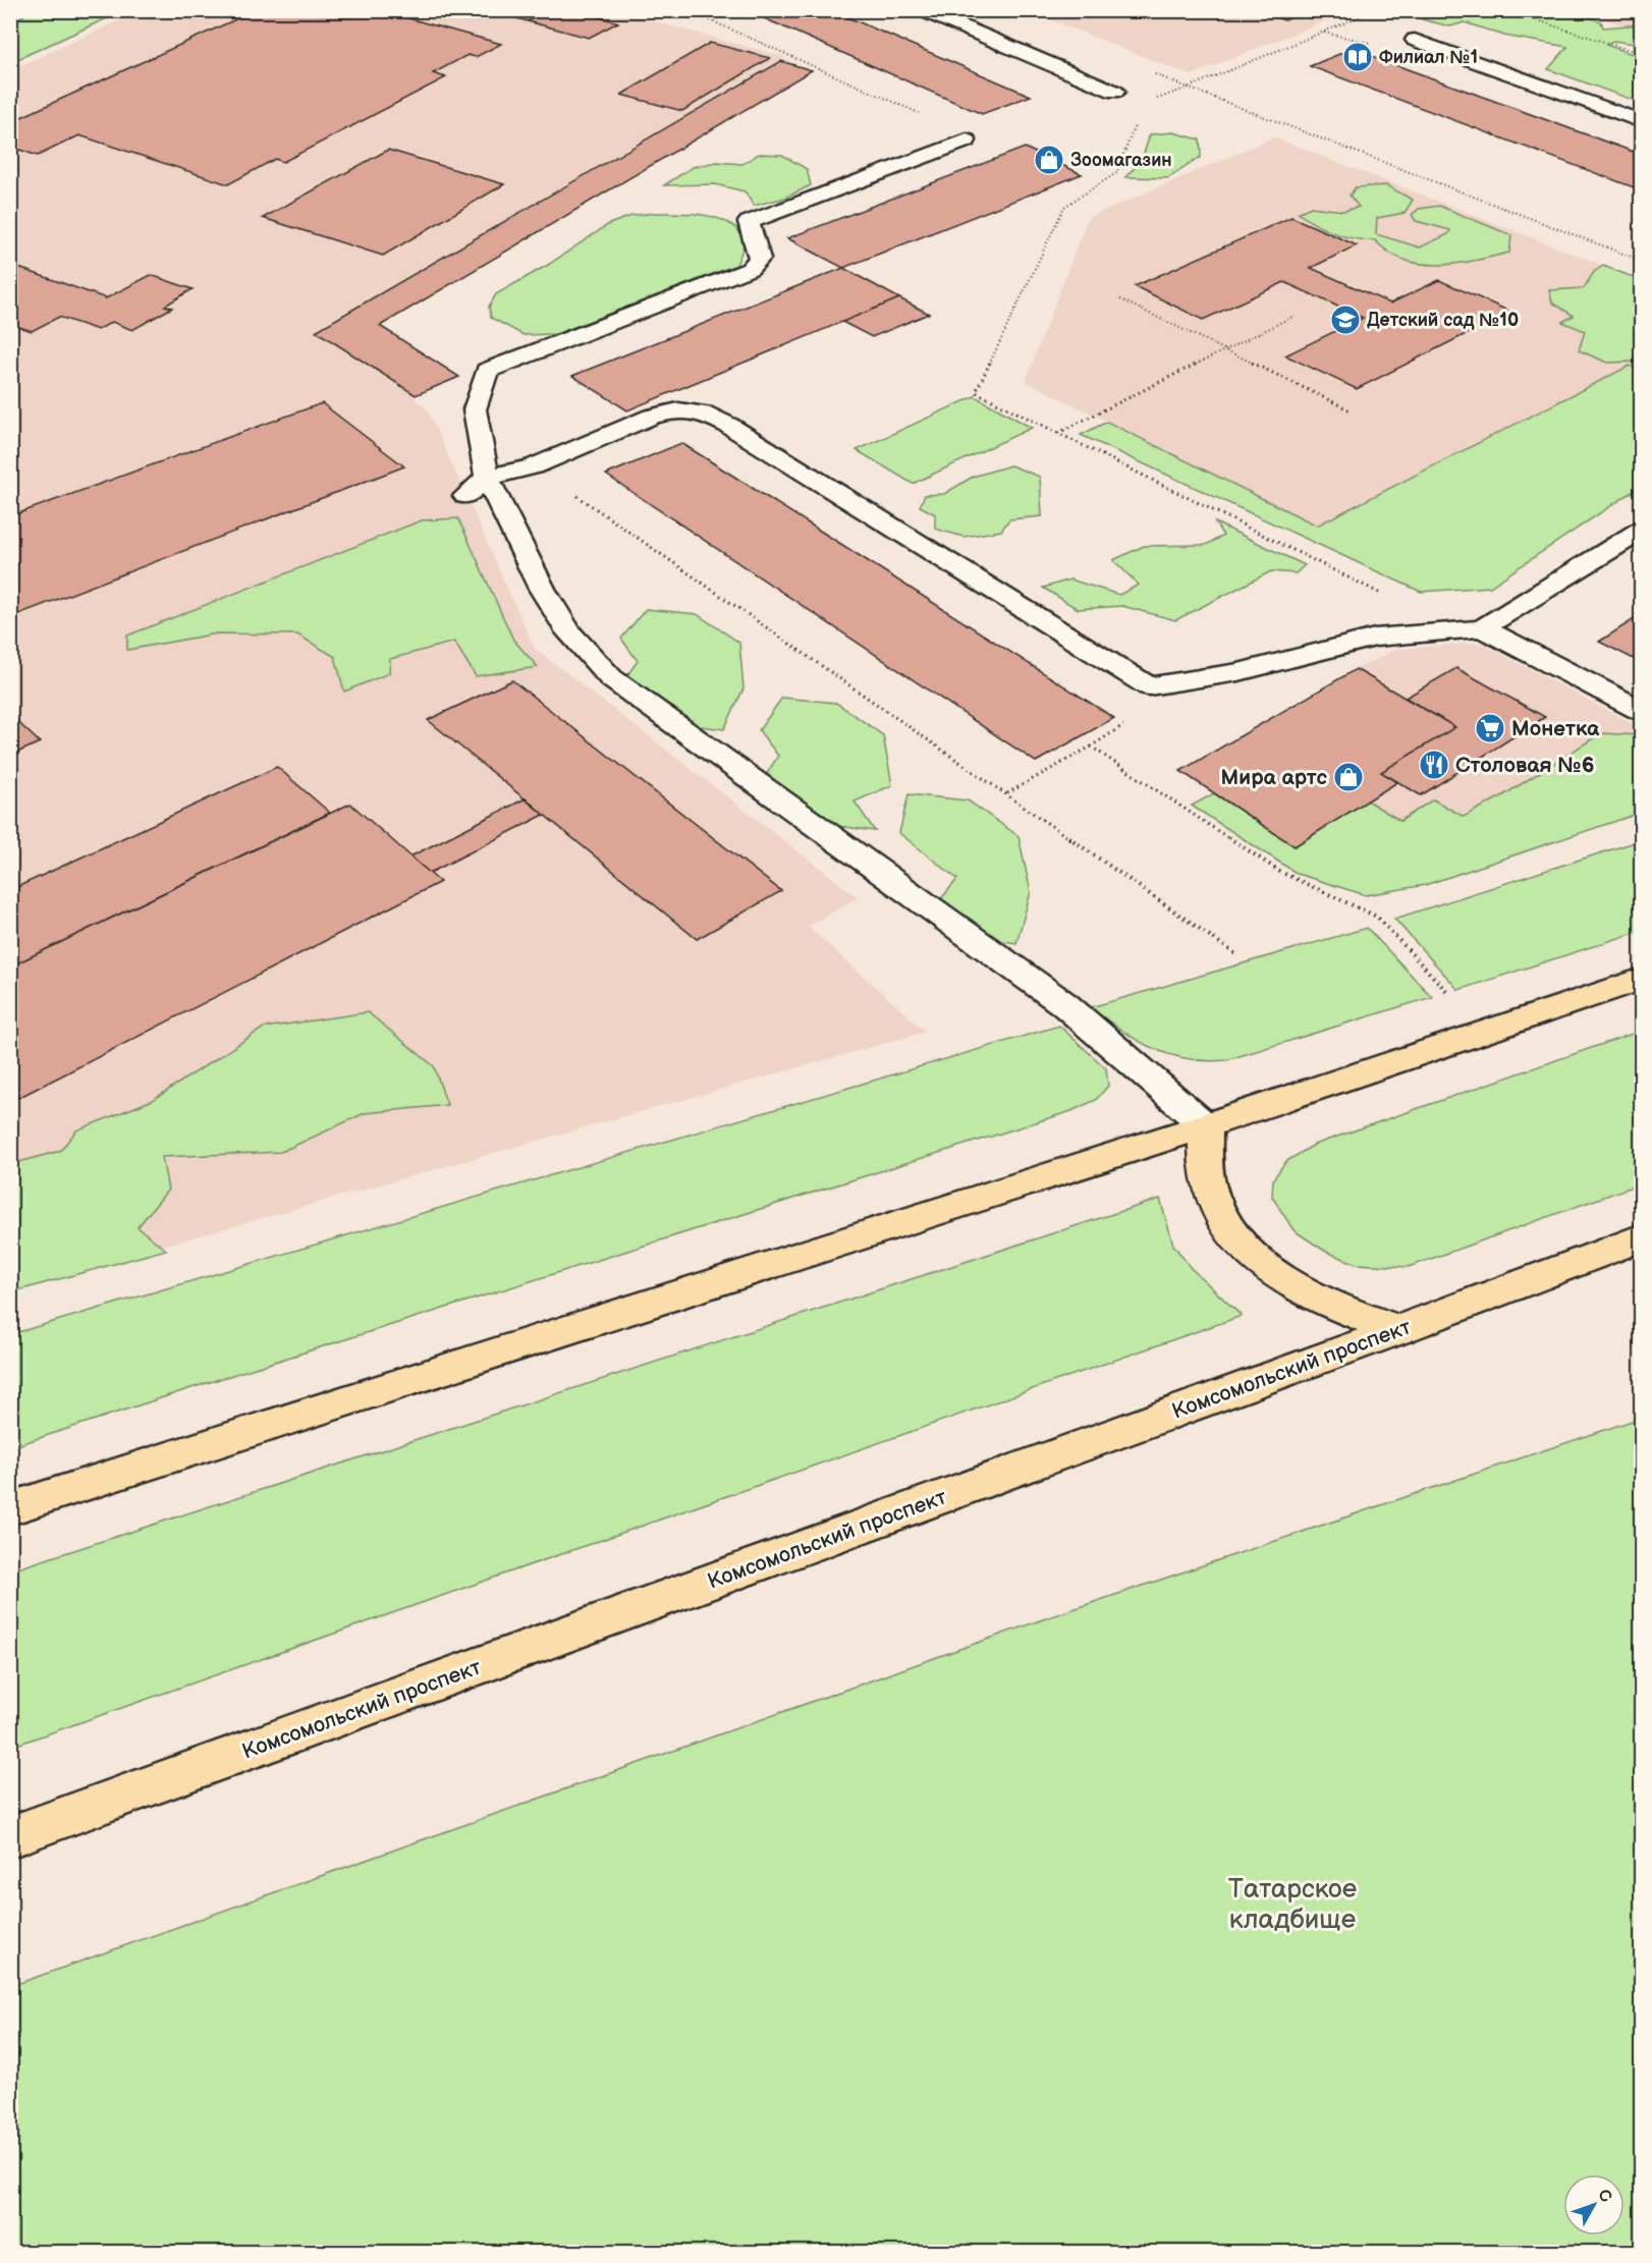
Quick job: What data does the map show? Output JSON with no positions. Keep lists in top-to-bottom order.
{
  "streets": {
    "main road": ["Комсомольский проспект"]
  },
  "parks": ["Татарское кладбище"],
  "places": {
    "library": ["Филиал №1"],
    "shop": ["Зоомагазин", "Мира артс"],
    "school or university": ["Детский сад №10"],
    "supermarket": ["Монетка"],
    "restaurant": ["Столовая №6"]
  },
  "north": "top right"
}
